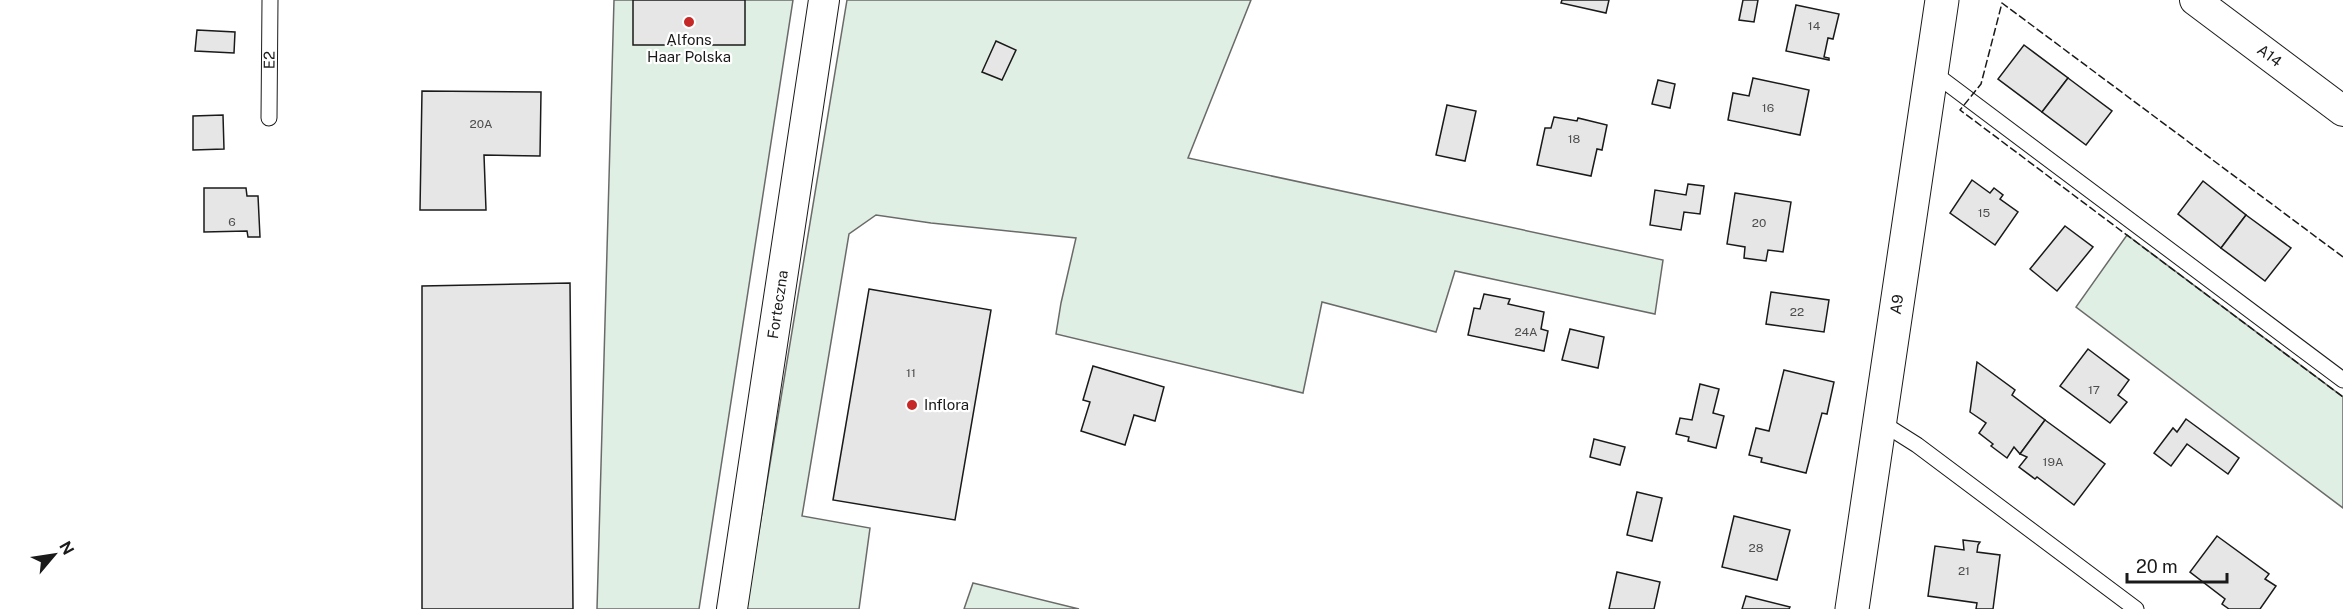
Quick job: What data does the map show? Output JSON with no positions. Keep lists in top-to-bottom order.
{
  "streets": {
    "street": ["A14", "Forteczna", "A9"],
    "lane": ["E2"]
  },
  "places": ["Alfons Haar Polska", "Inflora"],
  "house_numbers": [
    "14",
    "16",
    "20A",
    "18",
    "15",
    "6",
    "20",
    "22",
    "24A",
    "11",
    "17",
    "19A",
    "28",
    "21"
  ],
  "scale_bar": "20 m",
  "north": "top right"
}
